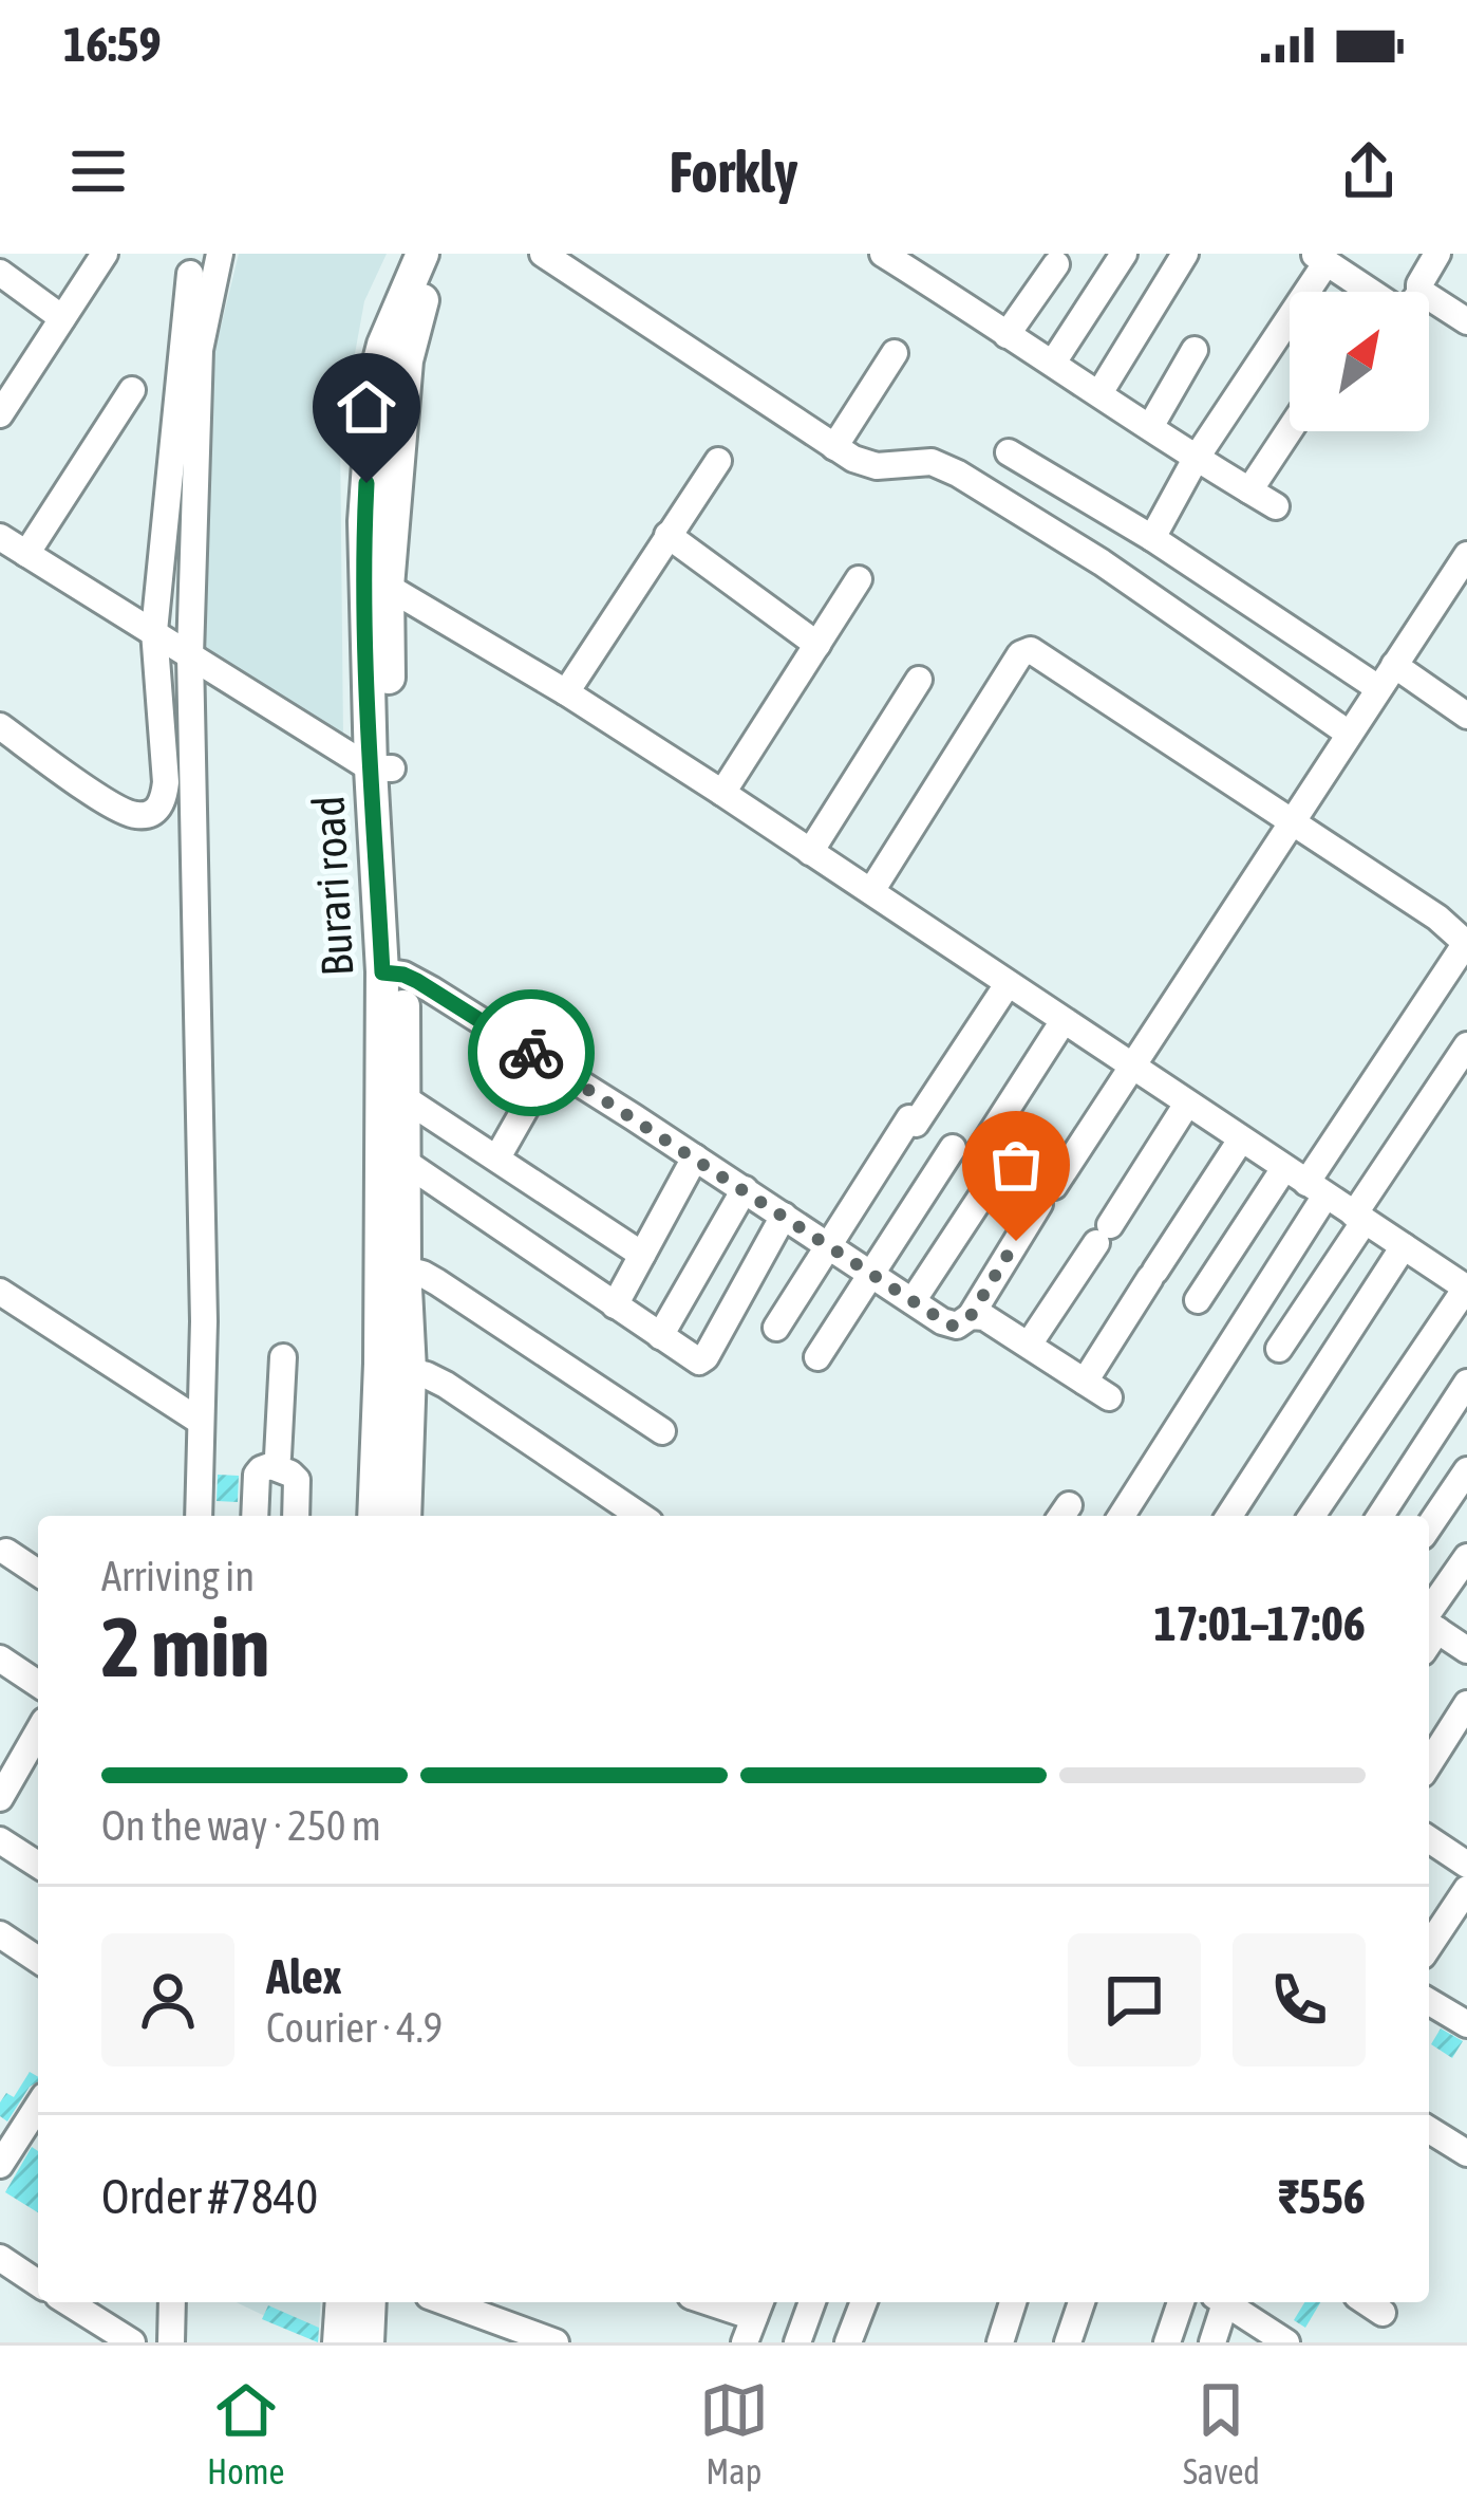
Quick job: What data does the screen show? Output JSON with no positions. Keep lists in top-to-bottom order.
{
  "streets": {
    "main road": ["Burari road"]
  },
  "north": "top right",
  "page": {
    "status": "16:59",
    "header": "Forkly",
    "heading": ["2 min", "Arriving in", "17:01–17:06"],
    "panel": [
      "Alex",
      "Courier · 4.9",
      "Order #7840",
      "₹556"
    ],
    "bar": "On the way · 250 m",
    "tabs": ["Home", "Map", "Saved"]
  }
}
